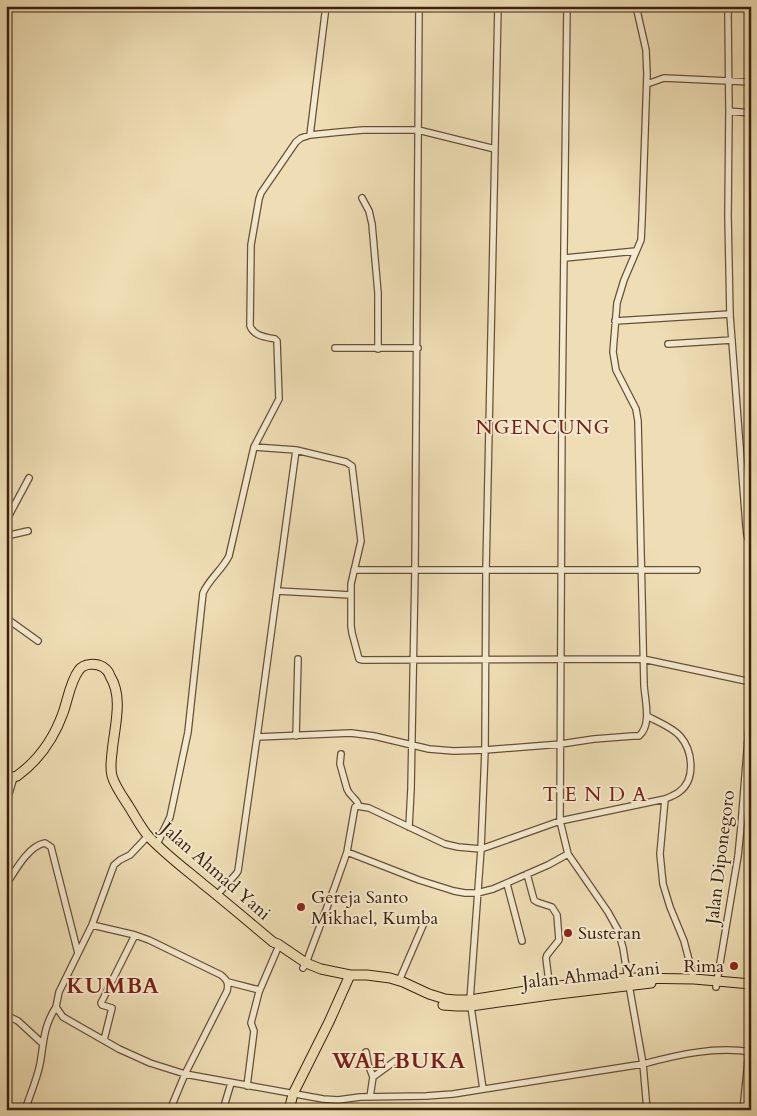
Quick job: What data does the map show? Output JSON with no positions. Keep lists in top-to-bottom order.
{
  "streets": {
    "highway": ["Jalan Ahmad Yani"],
    "street": ["Jalan Diponegoro"]
  },
  "crossings": [
    ["Jalan Diponegoro", "Jalan Ahmad Yani"]
  ],
  "districts": [
    "NGENCUNG",
    "T E N D A",
    "KUMBA",
    "WAE BUKA"
  ],
  "places": ["Gereja Santo Mikhael, Kumba", "Susteran", "Rima"]
}
